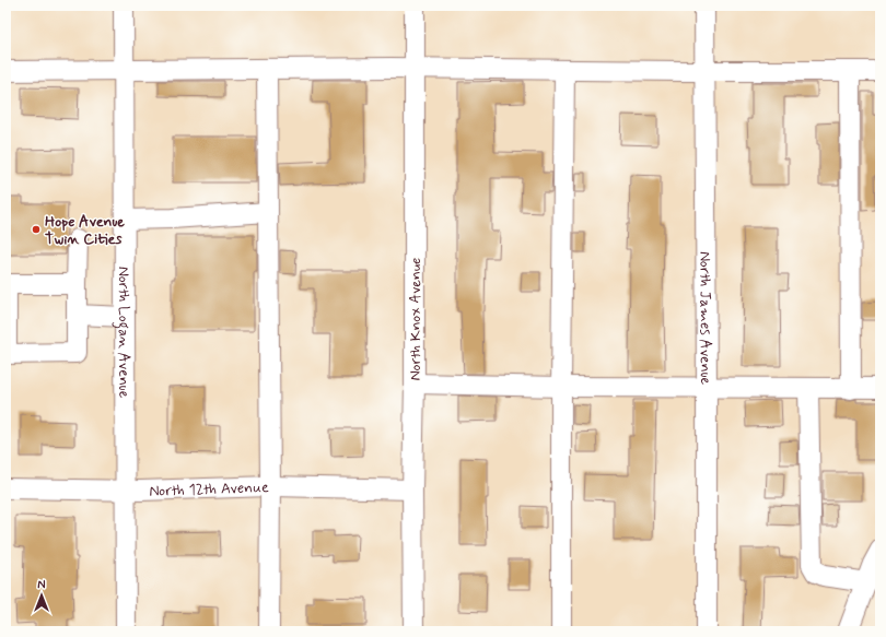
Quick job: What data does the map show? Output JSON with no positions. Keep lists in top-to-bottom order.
{
  "streets": {
    "street": [
      "North James Avenue",
      "North Knox Avenue",
      "North Logan Avenue",
      "North 12th Avenue"
    ]
  },
  "crossings": [
    ["North Knox Avenue", "North 12th Avenue"],
    ["North Logan Avenue", "North 12th Avenue"]
  ],
  "places": ["Hope Avenue Twin Cities"],
  "north": "top"
}
